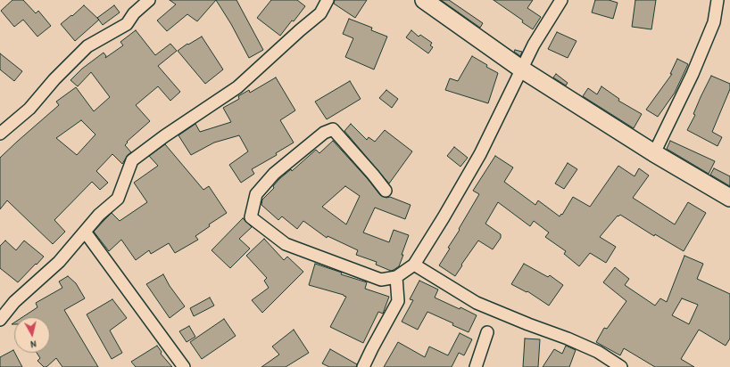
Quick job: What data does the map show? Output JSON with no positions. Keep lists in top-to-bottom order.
{
  "north": "bottom"
}
